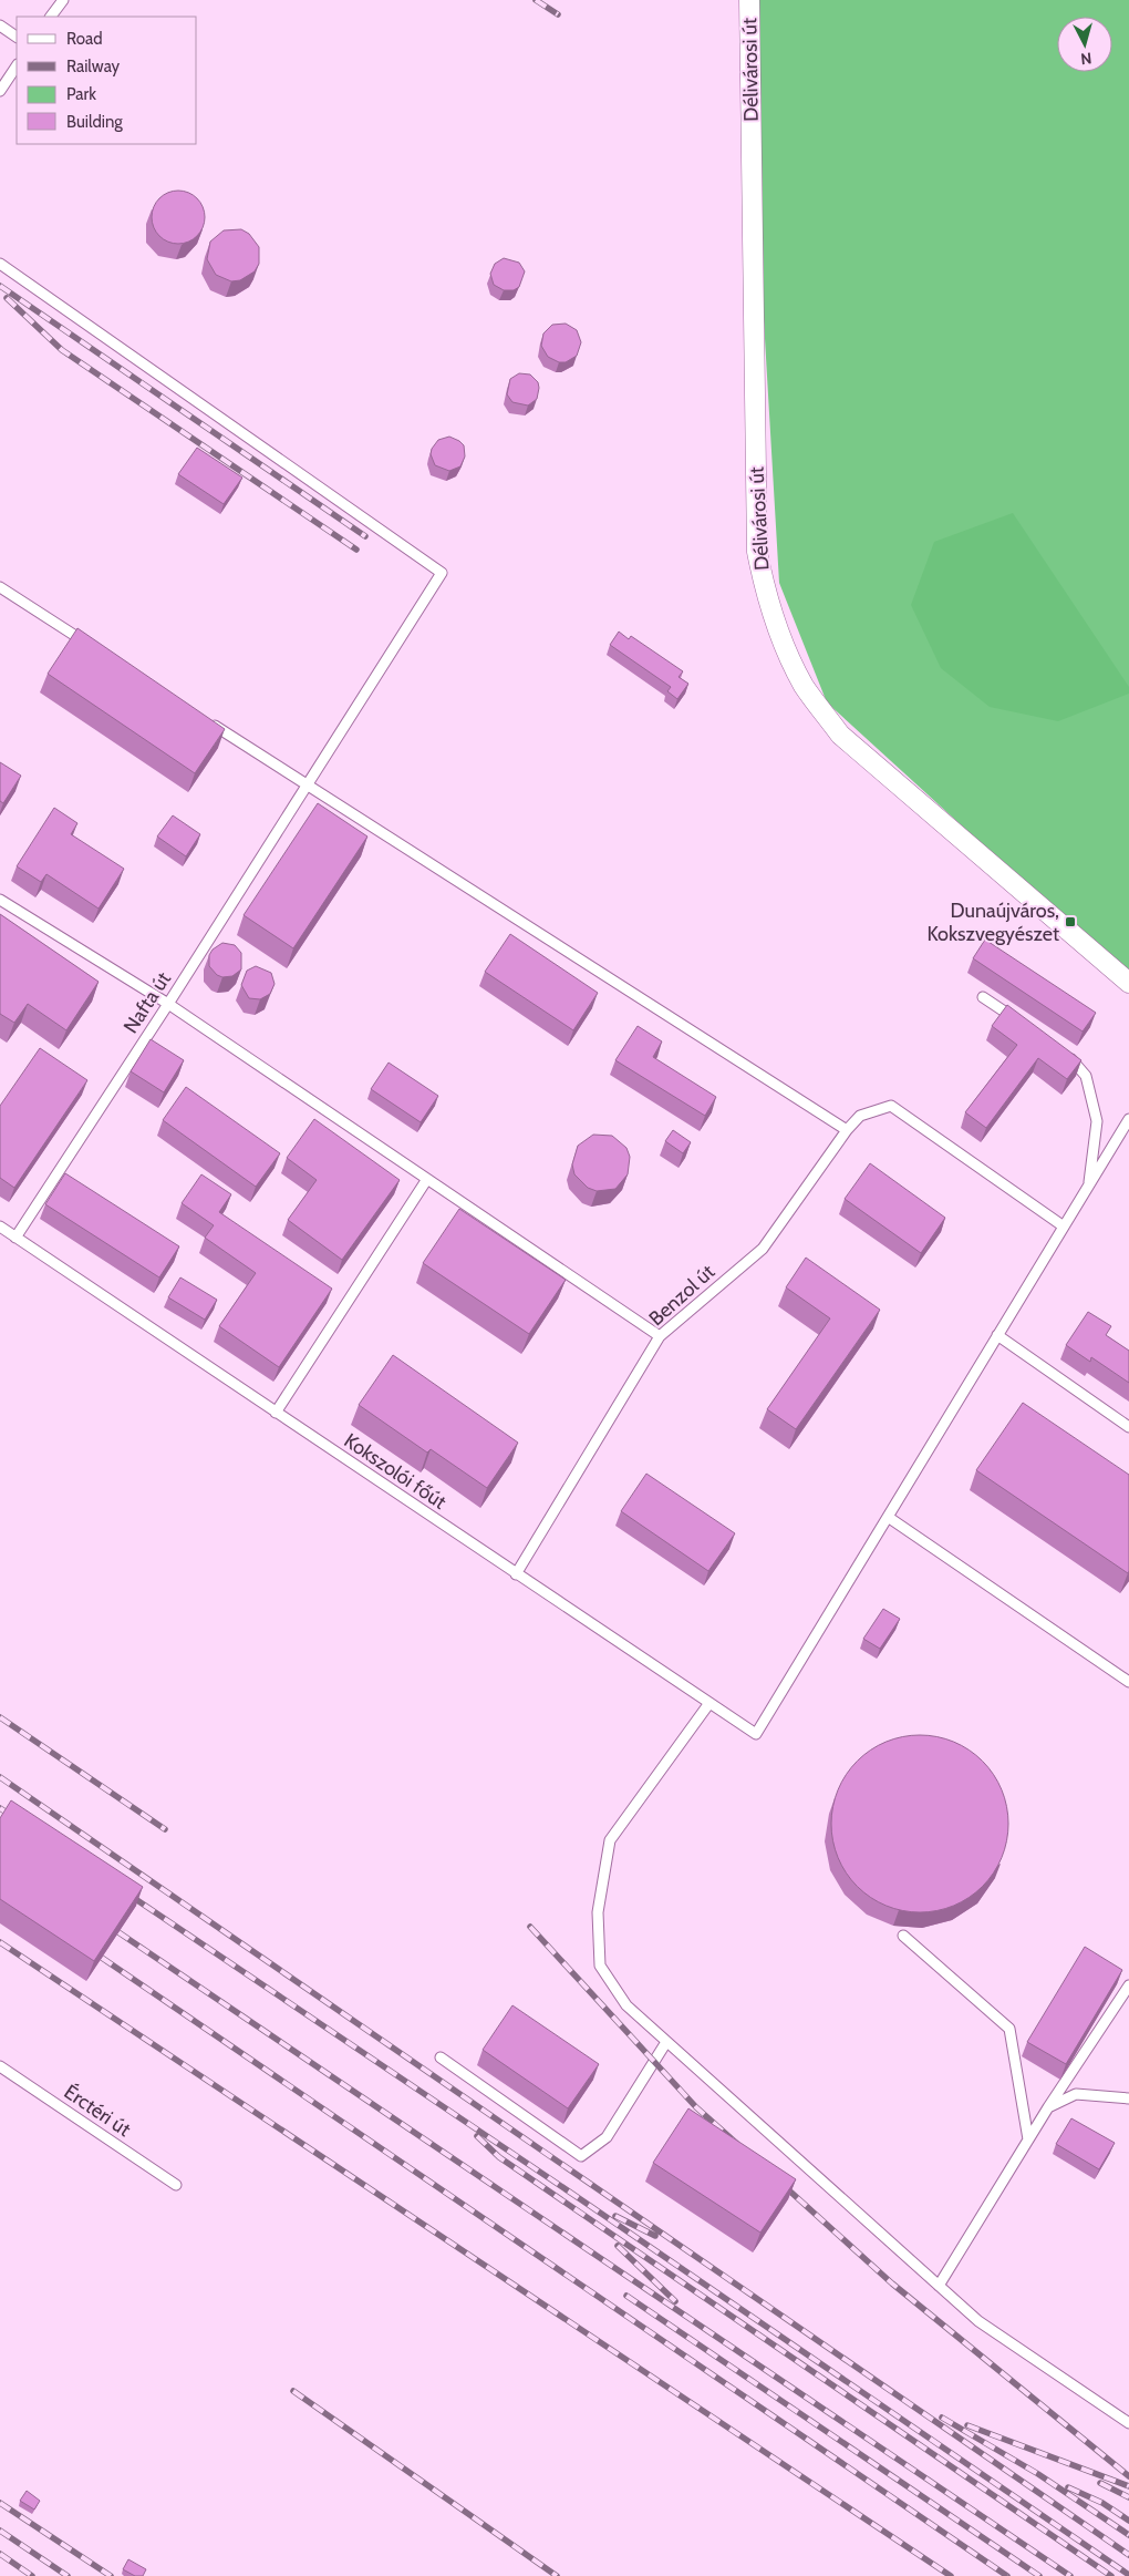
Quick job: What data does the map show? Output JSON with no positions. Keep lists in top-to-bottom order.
{
  "streets": {
    "street": ["Délivárosi út"],
    "lane": [
      "Nafta út",
      "Benzol út",
      "Kokszolói főút",
      "Érctéri út"
    ]
  },
  "crossings": [
    ["Nafta út", "Kokszolói főút"],
    ["Benzol út", "Kokszolói főút"]
  ],
  "places": {
    "transit": ["Dunaújváros, Kokszvegyészet"]
  },
  "legend": [
    "Road",
    "Railway",
    "Park",
    "Building"
  ],
  "north": "bottom"
}
